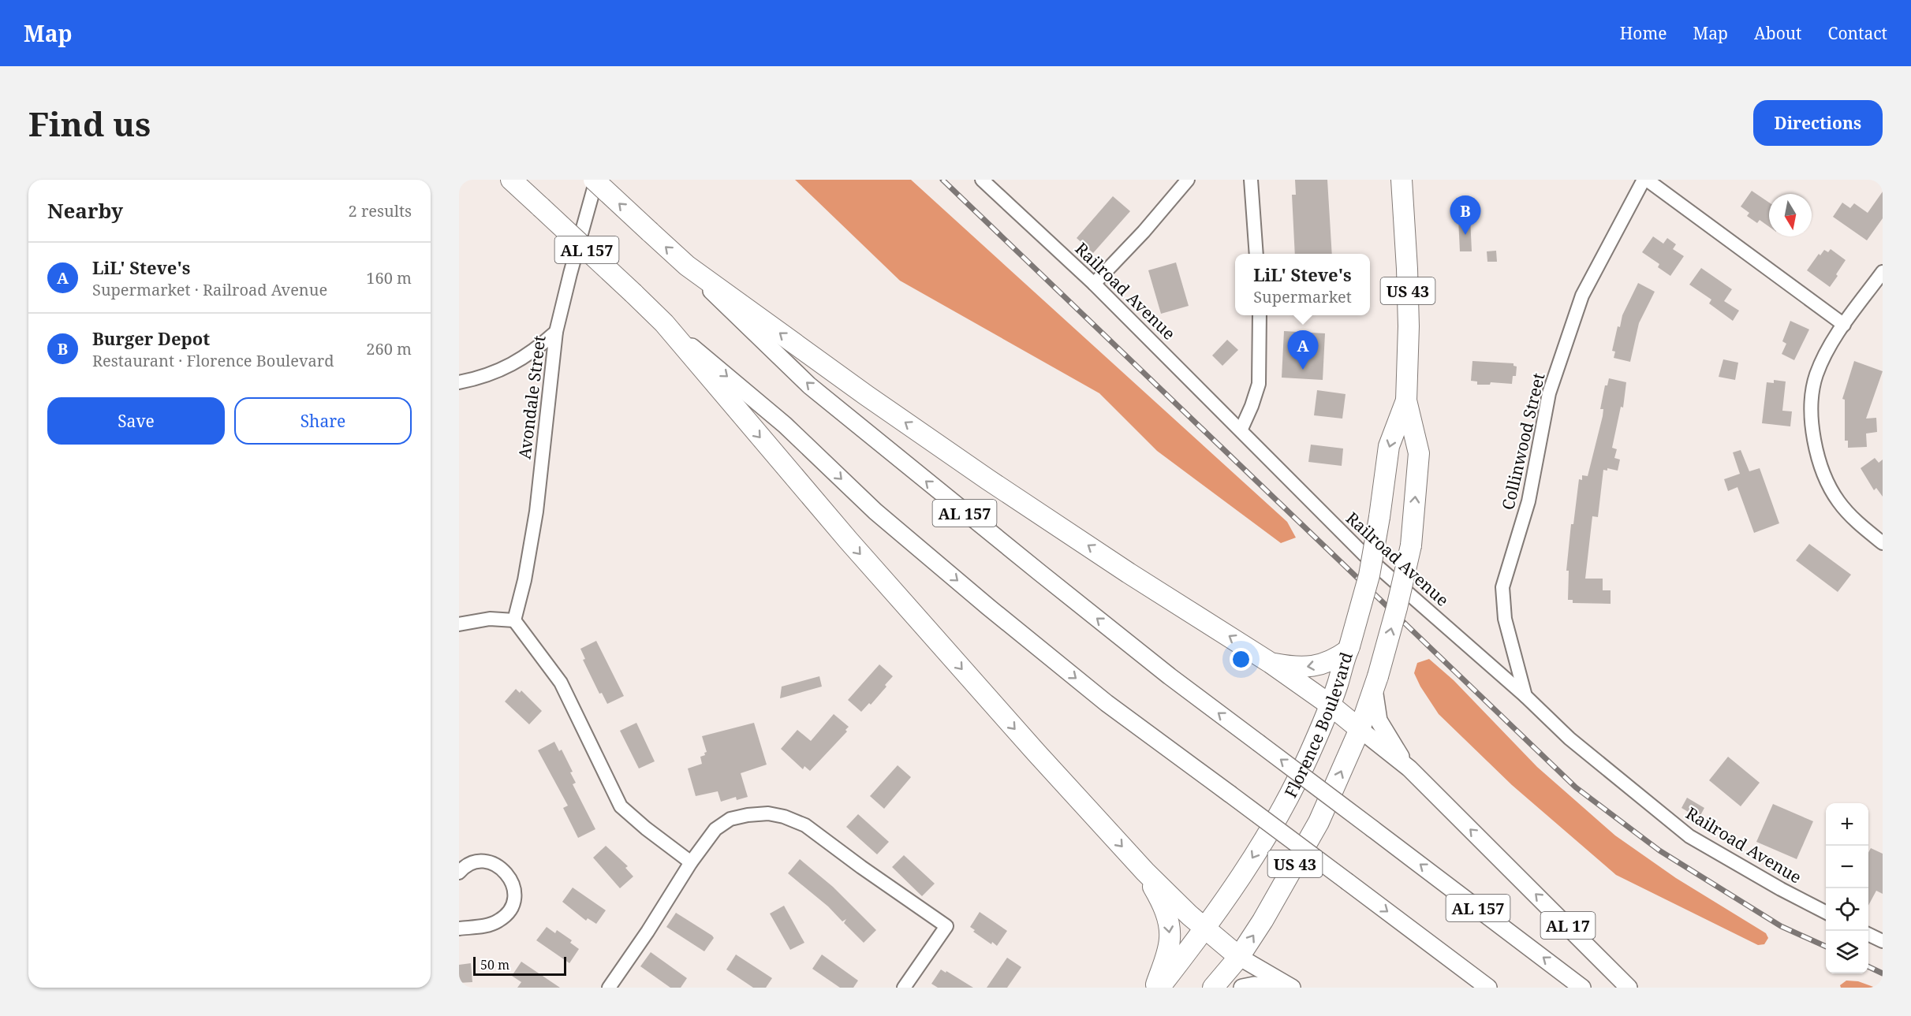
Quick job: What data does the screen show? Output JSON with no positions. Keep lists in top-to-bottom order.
{
  "streets": {
    "highway": ["AL 157", "US 43", "Florence Boulevard"],
    "main road": ["AL 17"],
    "street": ["Railroad Avenue", "Avondale Street", "Collinwood Street"]
  },
  "crossings": [
    ["AL 157", "Avondale Street"],
    ["Railroad Avenue", "Collinwood Street"],
    ["Florence Boulevard", "AL 17"]
  ],
  "scale_bar": "50 m",
  "north": "bottom",
  "page": {
    "header": "Map",
    "nav": [
      "Home",
      "Map",
      "About",
      "Contact"
    ],
    "buttons": [
      "Directions",
      ["Save", "Share"]
    ],
    "title": "Find us",
    "heading": ["Nearby", "2 results"],
    "pins": ["B", "A"],
    "list": [
      {
        "mark": "A",
        "name": "LiL' Steve's",
        "note": "Supermarket · Railroad Avenue",
        "value": "160 m"
      },
      {
        "mark": "B",
        "name": "Burger Depot",
        "note": "Restaurant · Florence Boulevard",
        "value": "260 m"
      }
    ],
    "popup": ["LiL' Steve's", "Supermarket"],
    "map_buttons": ["+", "−"],
    "scale": "50 m"
  }
}
